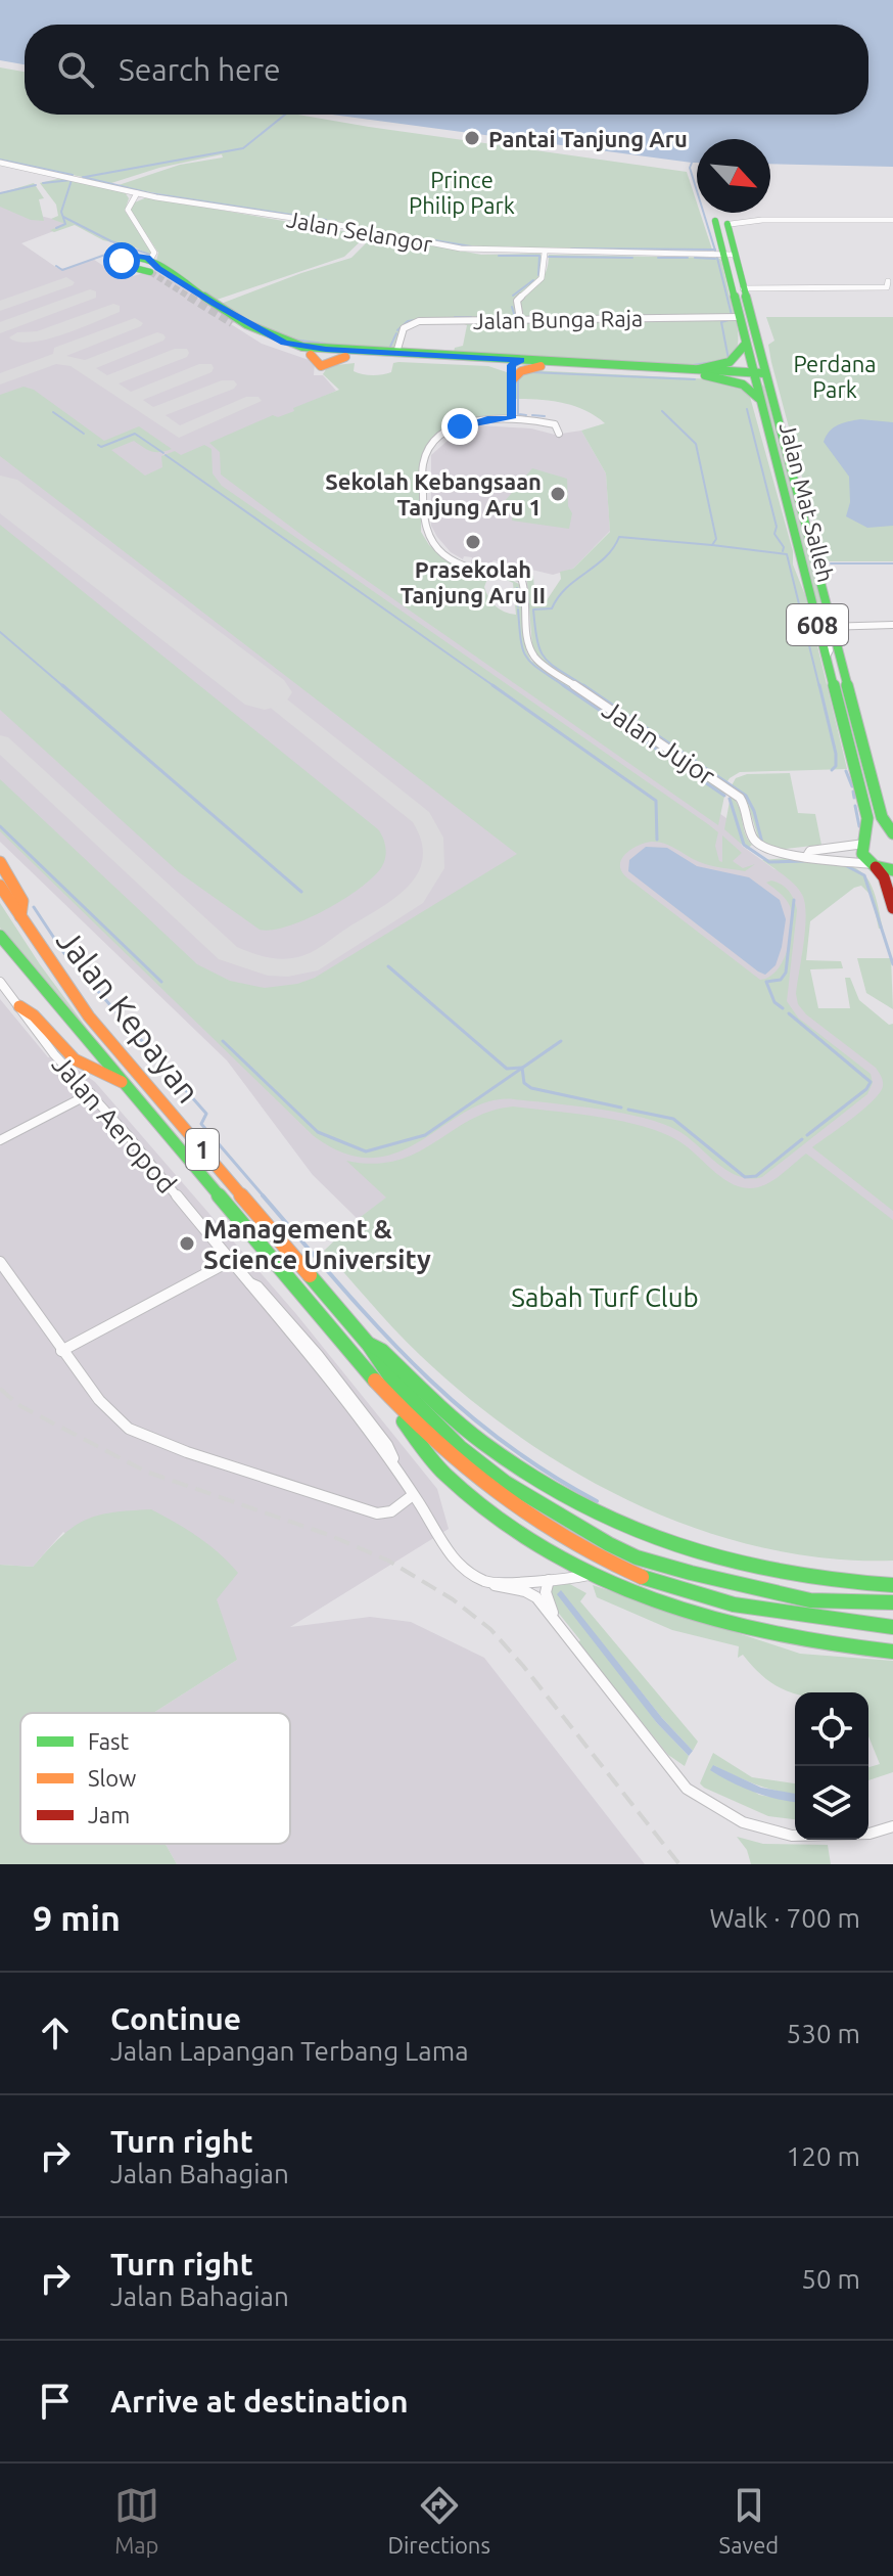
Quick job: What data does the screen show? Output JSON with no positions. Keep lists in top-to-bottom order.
{
  "streets": {
    "main road": [
      "Jalan Mat Salleh",
      "608",
      "Jalan Kepayan",
      "1"
    ],
    "street": [
      "Jalan Selangor",
      "Jalan Bunga Raja",
      "Jalan Jujor",
      "Jalan Aeropod"
    ]
  },
  "crossings": [
    ["Jalan Selangor", "Jalan Mat Salleh"],
    ["Jalan Bunga Raja", "Jalan Mat Salleh"],
    ["Jalan Mat Salleh", "608"]
  ],
  "parks": ["Prince Philip Park", "Perdana Park", "Sabah Turf Club"],
  "places": [
    "Pantai Tanjung Aru",
    "Sekolah Kebangsaan Tanjung Aru 1",
    "Prasekolah Tanjung Aru II",
    "Management & Science University"
  ],
  "legend": ["Fast", "Slow", "Jam"],
  "north": "bottom right",
  "page": {
    "search": "Search here",
    "heading": ["9 min", "Walk · 700 m"],
    "list": [
      ["Continue", "Jalan Lapangan Terbang Lama", "530 m"],
      ["Turn right", "Jalan Bahagian", "120 m"],
      ["Turn right", "Jalan Bahagian", "50 m"],
      "Arrive at destination"
    ],
    "nav": ["Map", "Directions", "Saved"]
  }
}
